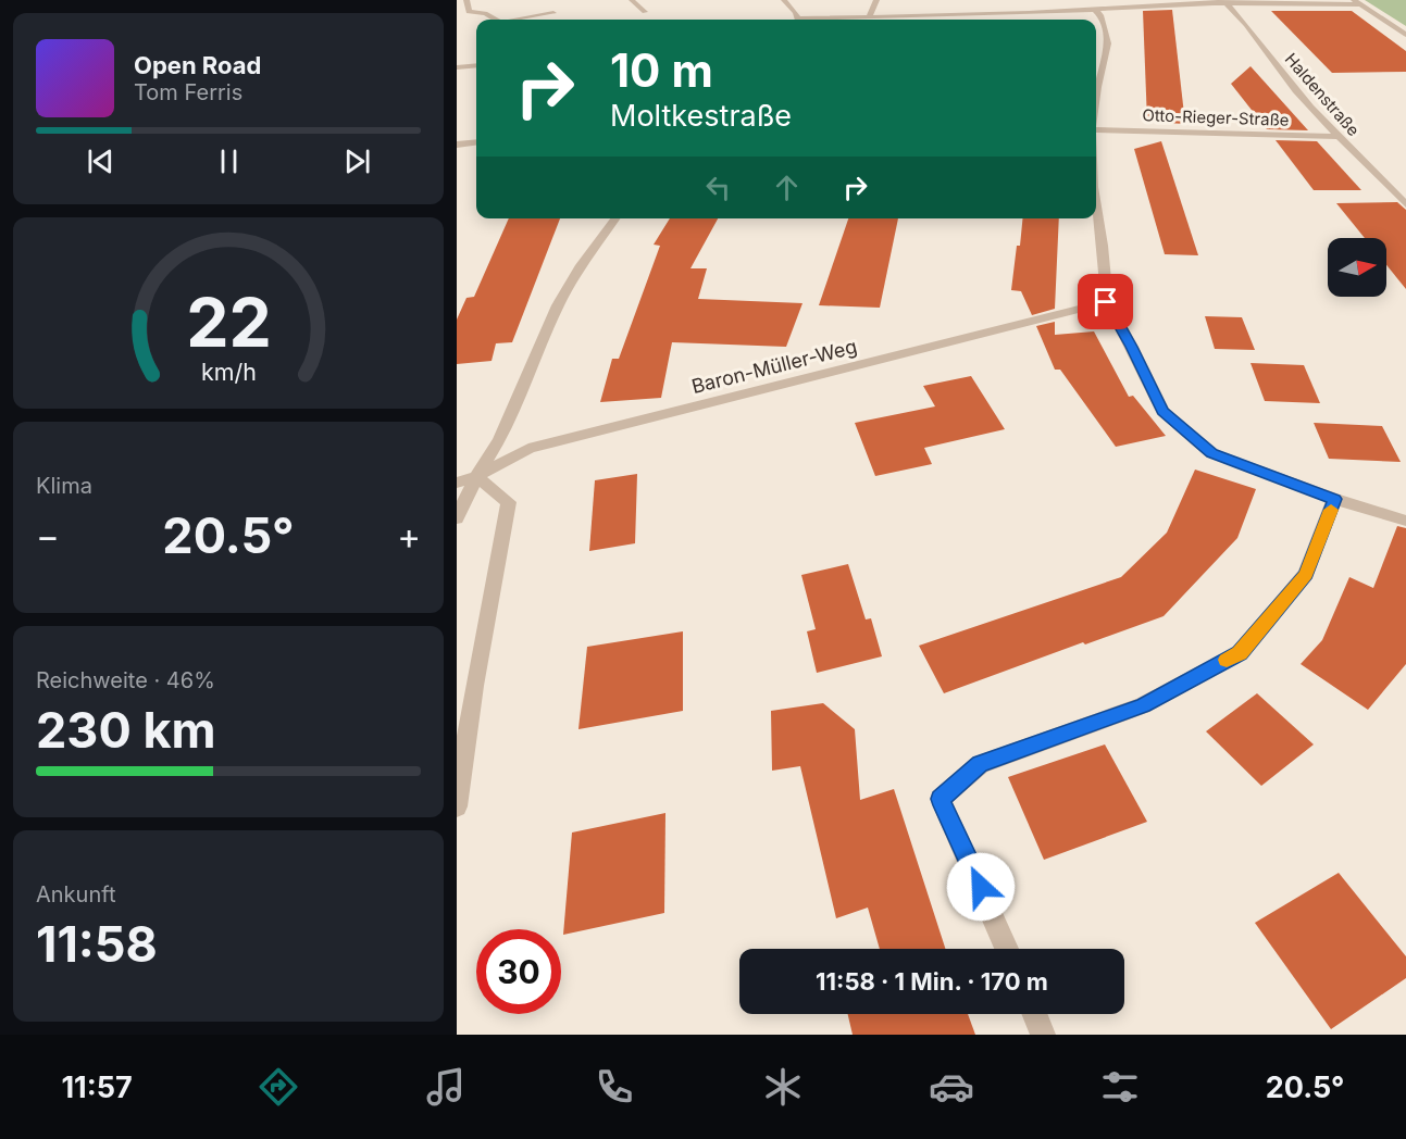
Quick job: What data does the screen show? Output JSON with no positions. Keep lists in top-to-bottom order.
{
  "streets": {
    "street": ["Haldenstraße", "Otto-Rieger-Straße", "Baron-Müller-Weg"]
  },
  "crossings": [
    ["Haldenstraße", "Otto-Rieger-Straße"]
  ],
  "north": "right",
  "page": {
    "turn": ["10 m", "Moltkestraße"],
    "song": ["Open Road", "Tom Ferris"],
    "tile": [
      "Klima",
      ["Reichweite · 46%", "230 km"],
      ["Ankunft", "11:58"]
    ],
    "heat": ["−", "20.5°", "+"],
    "limit": "30",
    "trip": "11:58 · 1 Min. · 170 m",
    "tabs": ["11:57", "20.5°"],
    "gauge": ["22", "km/h"]
  }
}
